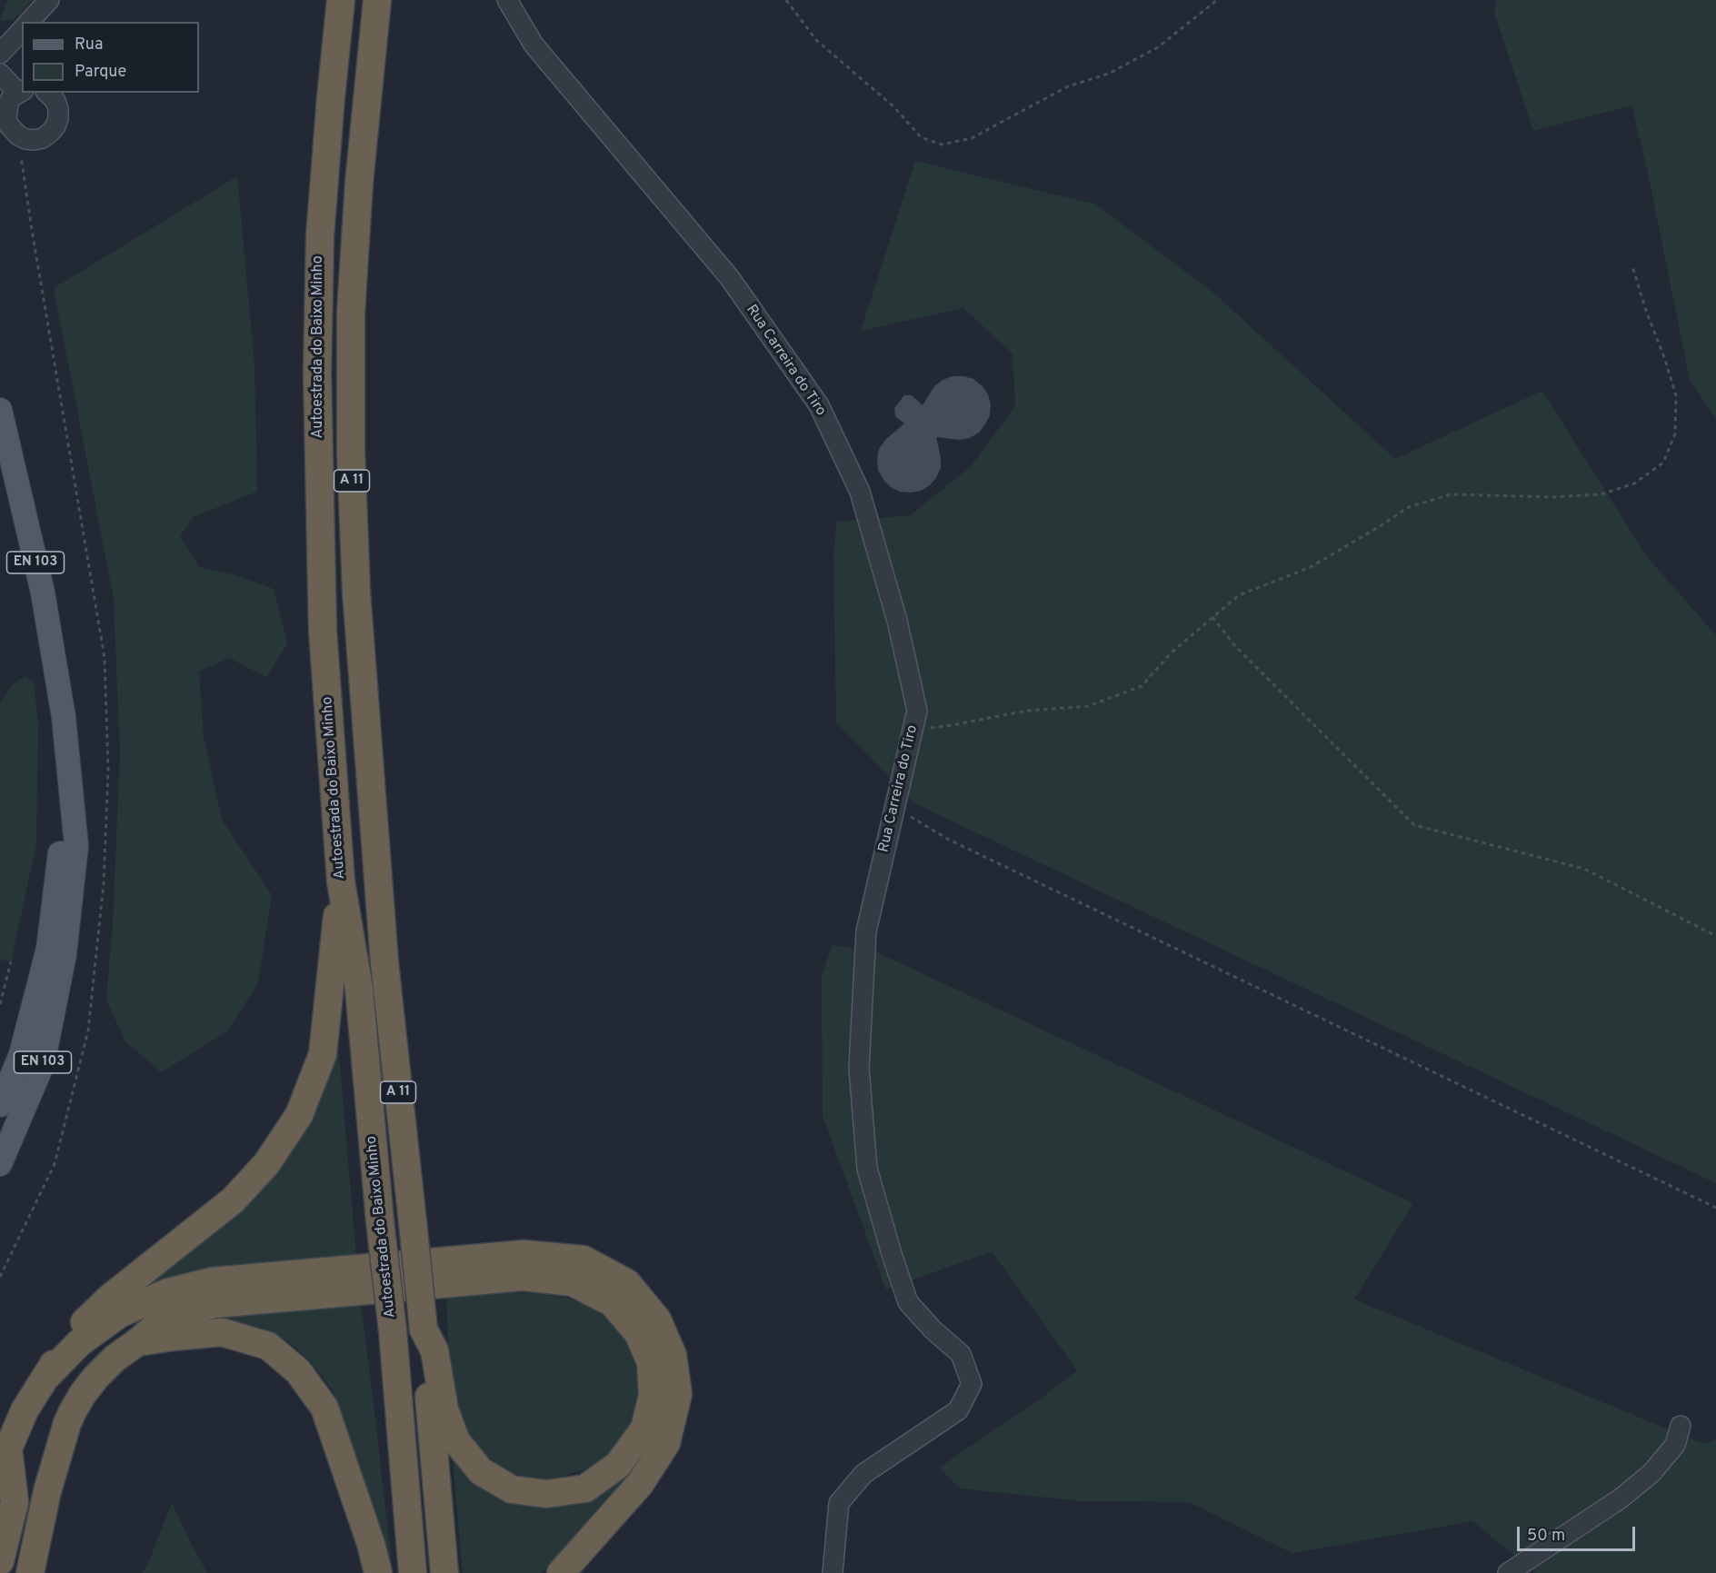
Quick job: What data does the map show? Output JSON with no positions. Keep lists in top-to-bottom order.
{
  "streets": {
    "highway": ["Autoestrada do Baixo Minho", "A 11"],
    "main road": ["EN 103"],
    "street": ["Rua Carreira do Tiro"]
  },
  "legend": ["Rua", "Parque"],
  "scale_bar": "50 m"
}
